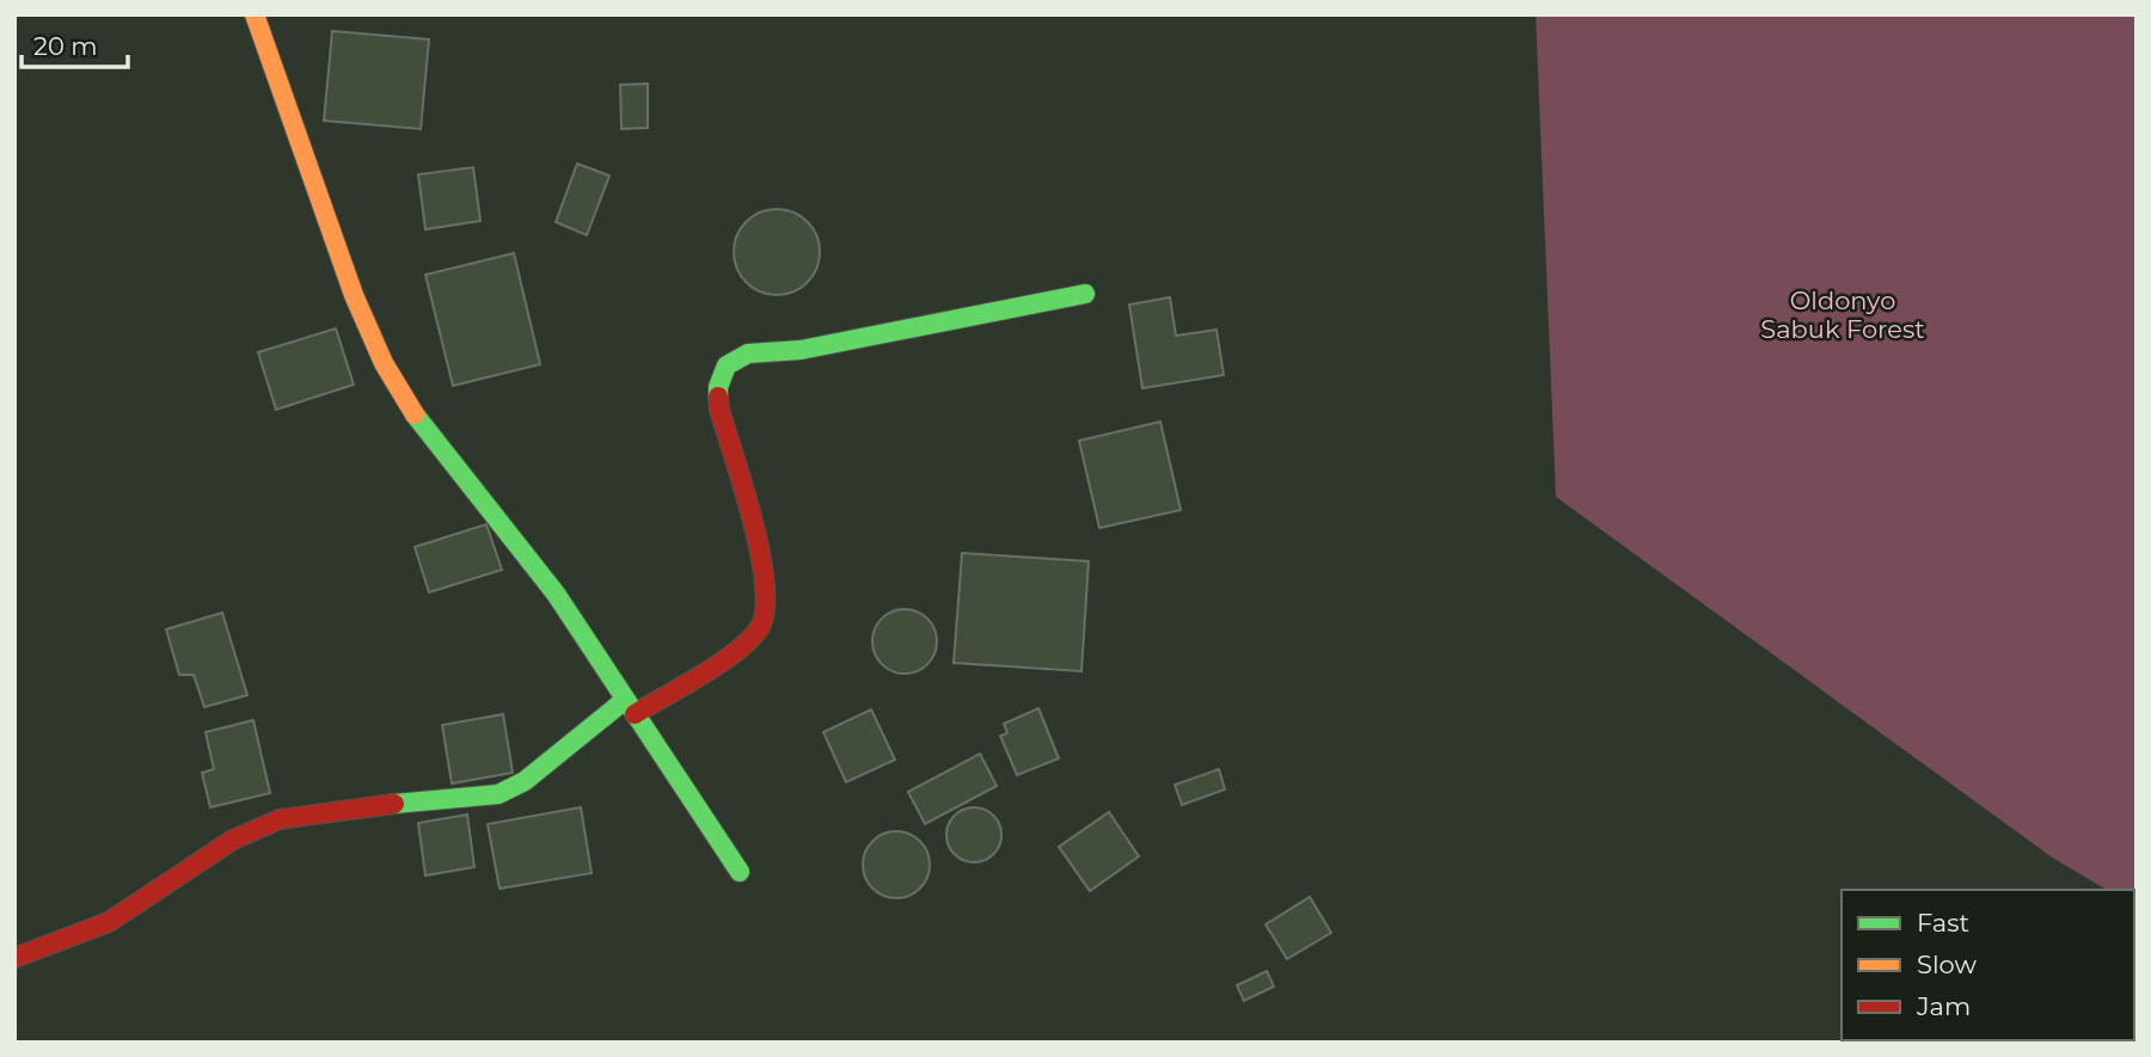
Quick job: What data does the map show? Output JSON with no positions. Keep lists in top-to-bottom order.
{
  "parks": ["Oldonyo Sabuk Forest"],
  "legend": ["Fast", "Slow", "Jam"],
  "scale_bar": "20 m"
}
